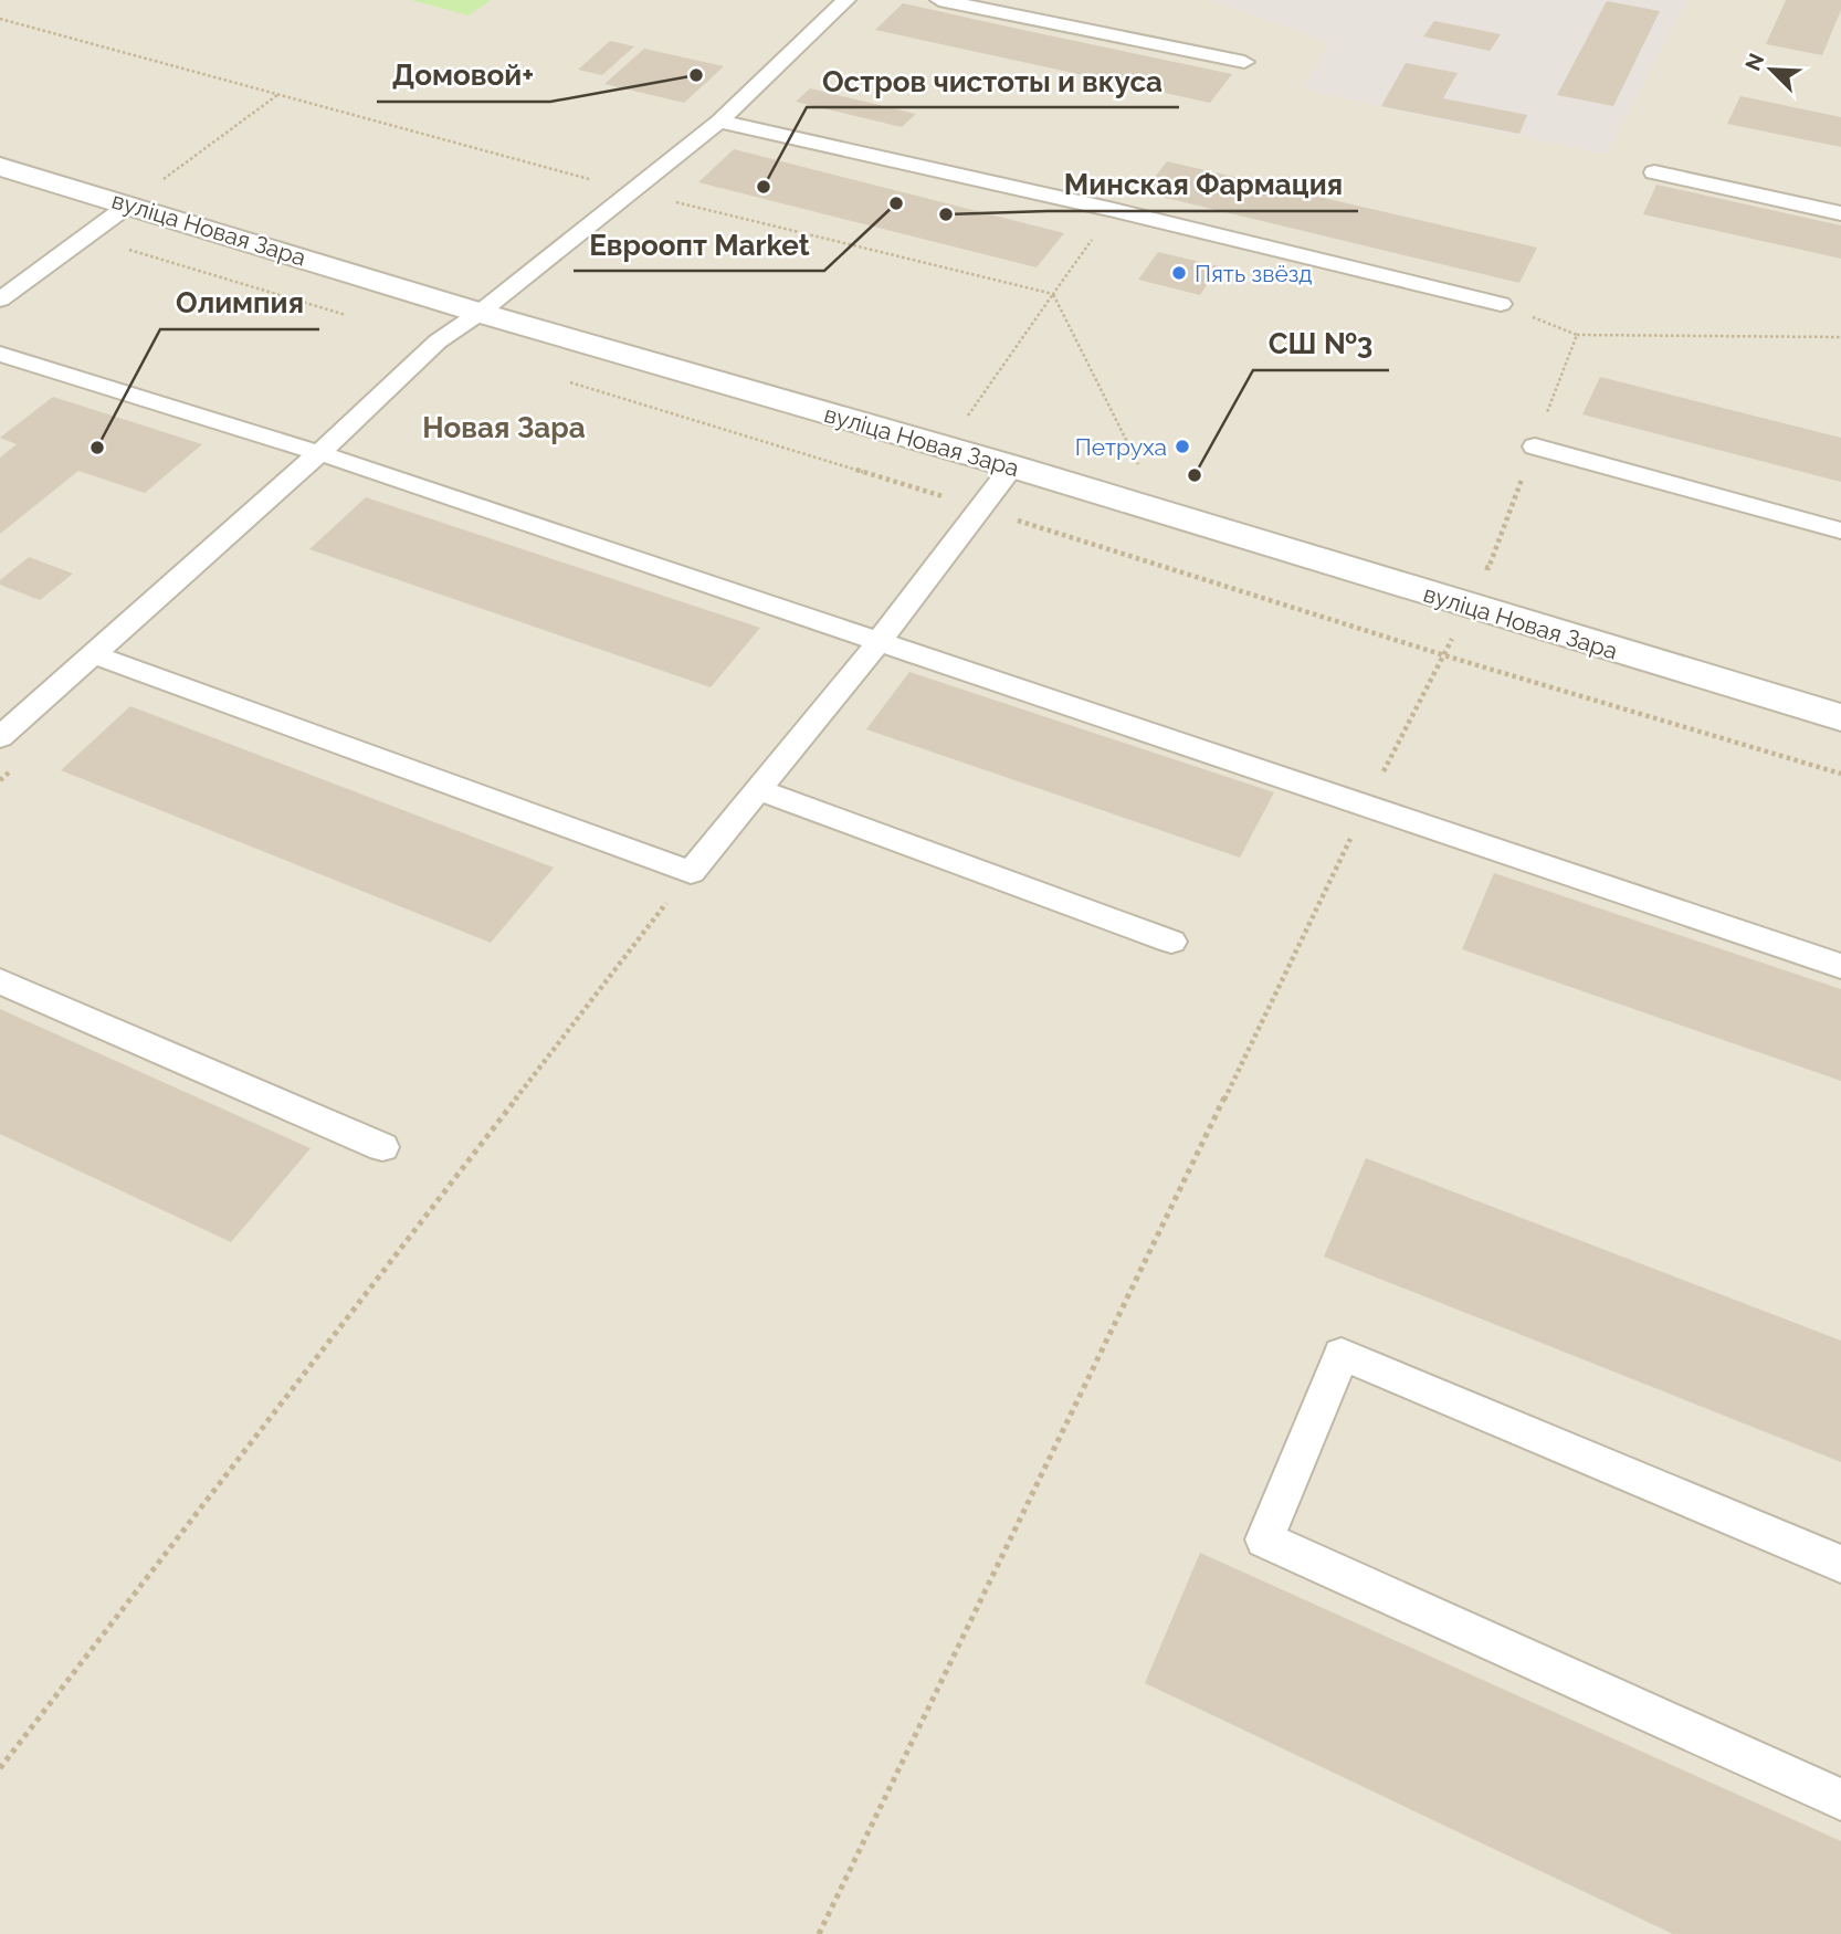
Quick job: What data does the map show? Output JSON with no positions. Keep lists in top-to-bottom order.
{
  "streets": {
    "street": ["вуліца Новая Зара"]
  },
  "districts": ["Новая Зара"],
  "places": [
    "Домовой+",
    "Остров чистоты и вкуса",
    "Евроопт Market",
    "Минская Фармация",
    "Пять звёзд",
    "Петруха",
    "Олимпия",
    "СШ №3"
  ],
  "north": "top left"
}
